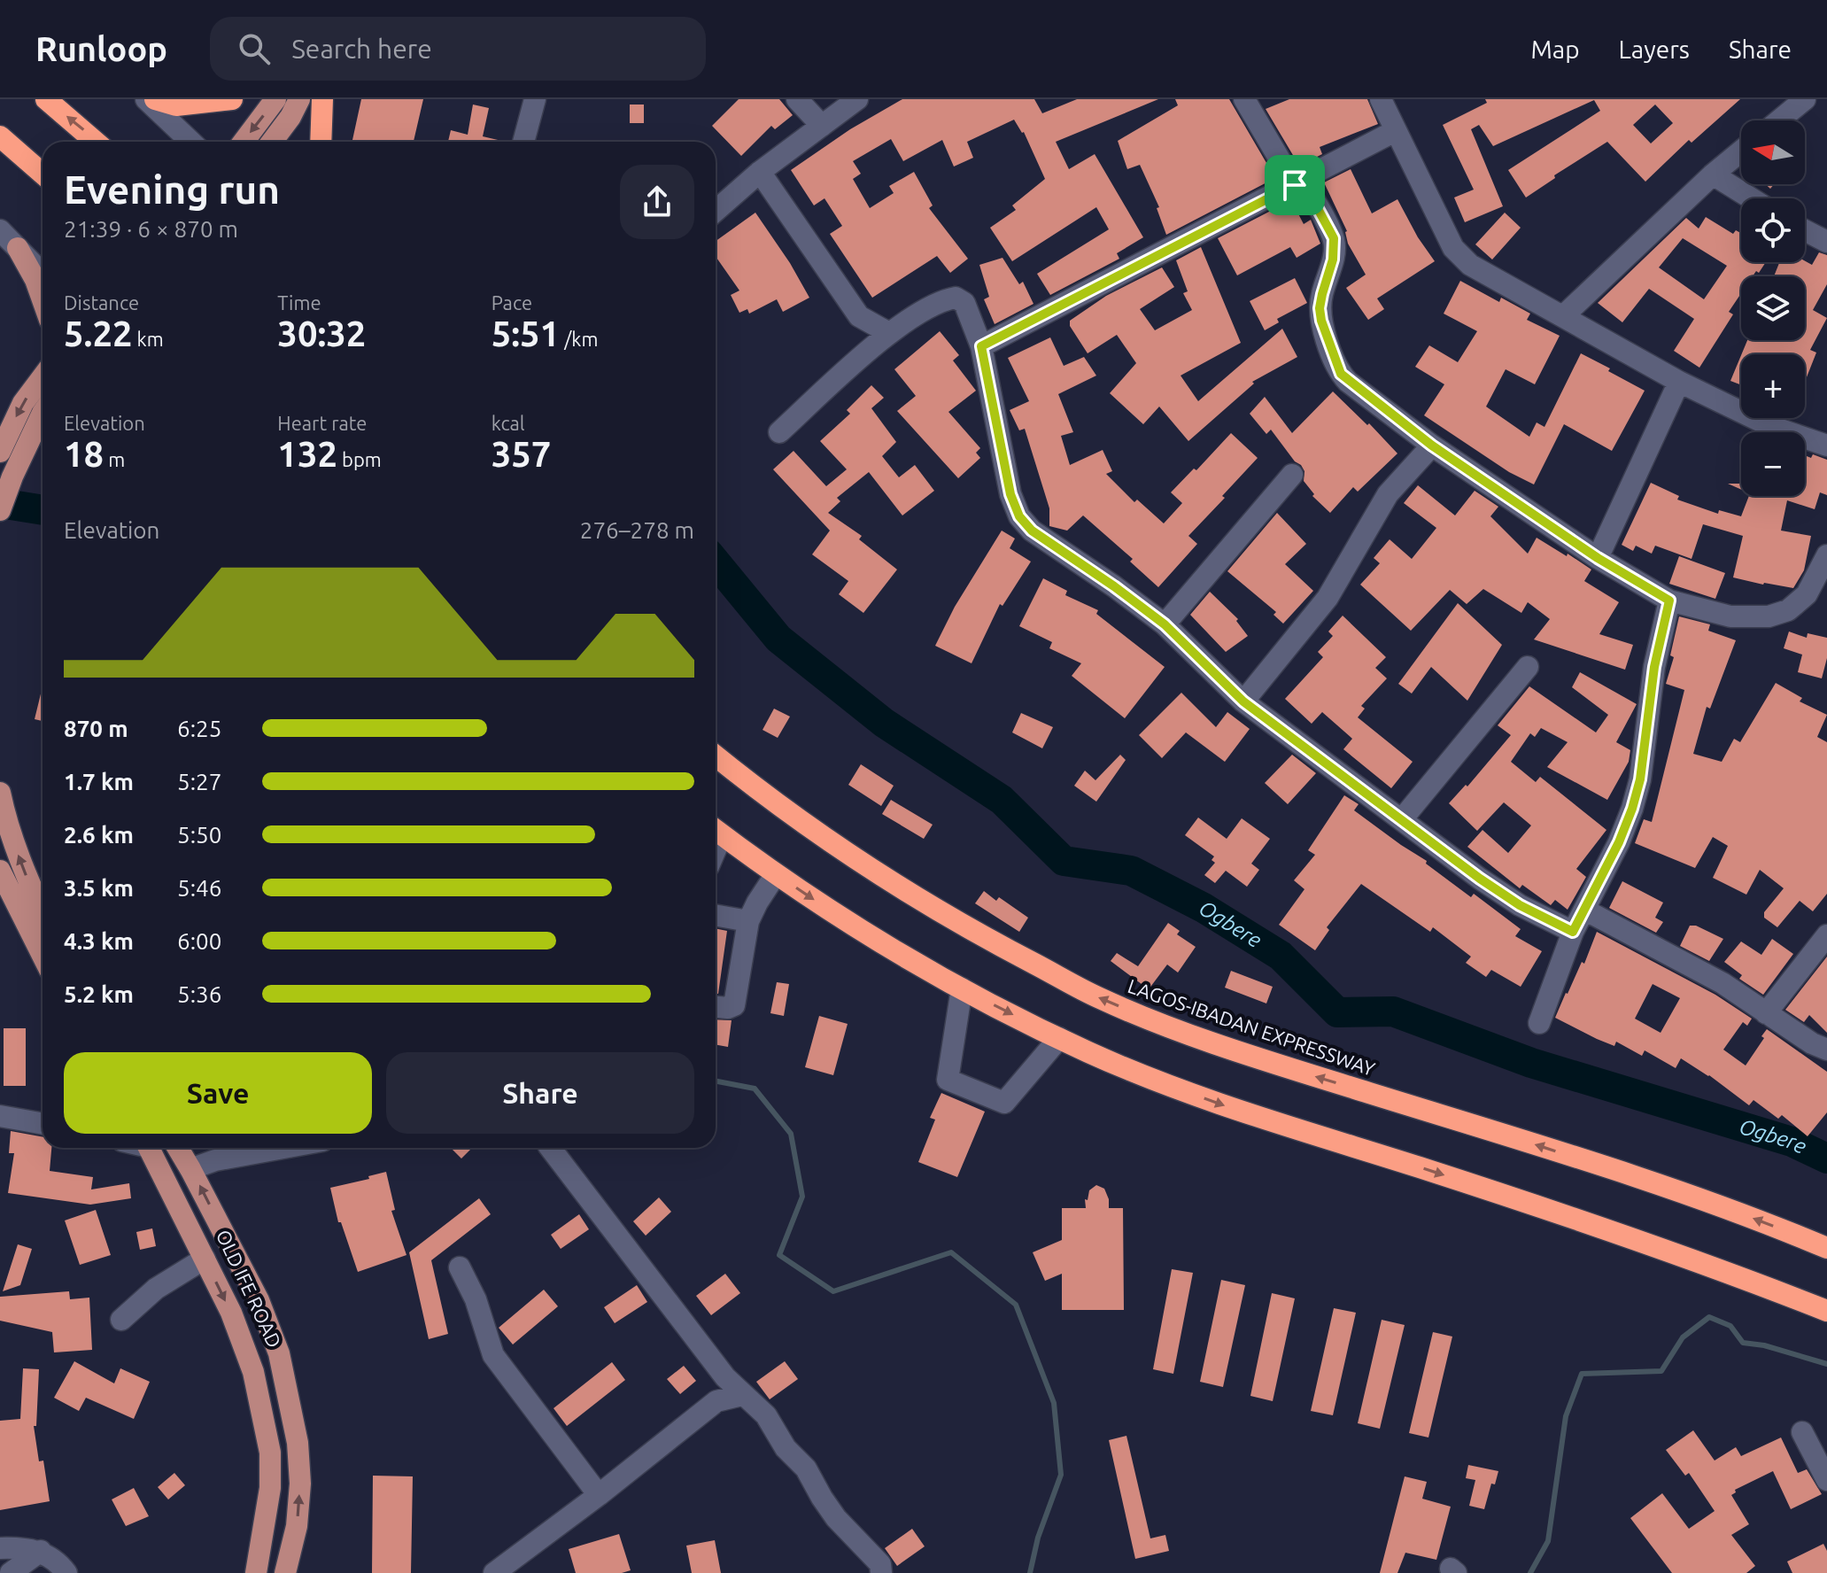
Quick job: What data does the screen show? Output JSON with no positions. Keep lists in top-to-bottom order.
{
  "streets": {
    "highway": ["LAGOS-IBADAN EXPRESSWAY"],
    "main road": ["OLD IFE ROAD"]
  },
  "water": ["Ogbere"],
  "north": "left",
  "page": {
    "header": "Runloop",
    "search": "Search here",
    "nav": ["Map", "Layers", "Share"],
    "map_buttons": ["+", "−"],
    "heading": ["Evening run", "21:39 · 6 × 870 m"],
    "stats": [
      ["Distance", "5.22 km"],
      ["Time", "30:32"],
      ["Pace", "5:51 /km"],
      ["Elevation", "18 m"],
      ["Heart rate", "132 bpm"],
      ["kcal", "357"]
    ],
    "chart": ["Elevation", "276–278 m"],
    "list": [
      {
        "name": "870 m",
        "note": "6:25"
      },
      {
        "name": "1.7 km",
        "note": "5:27"
      },
      {
        "name": "2.6 km",
        "note": "5:50"
      },
      {
        "name": "3.5 km",
        "note": "5:46"
      },
      {
        "name": "4.3 km",
        "note": "6:00"
      },
      {
        "name": "5.2 km",
        "note": "5:36"
      }
    ],
    "buttons": ["Save", "Share"]
  }
}
